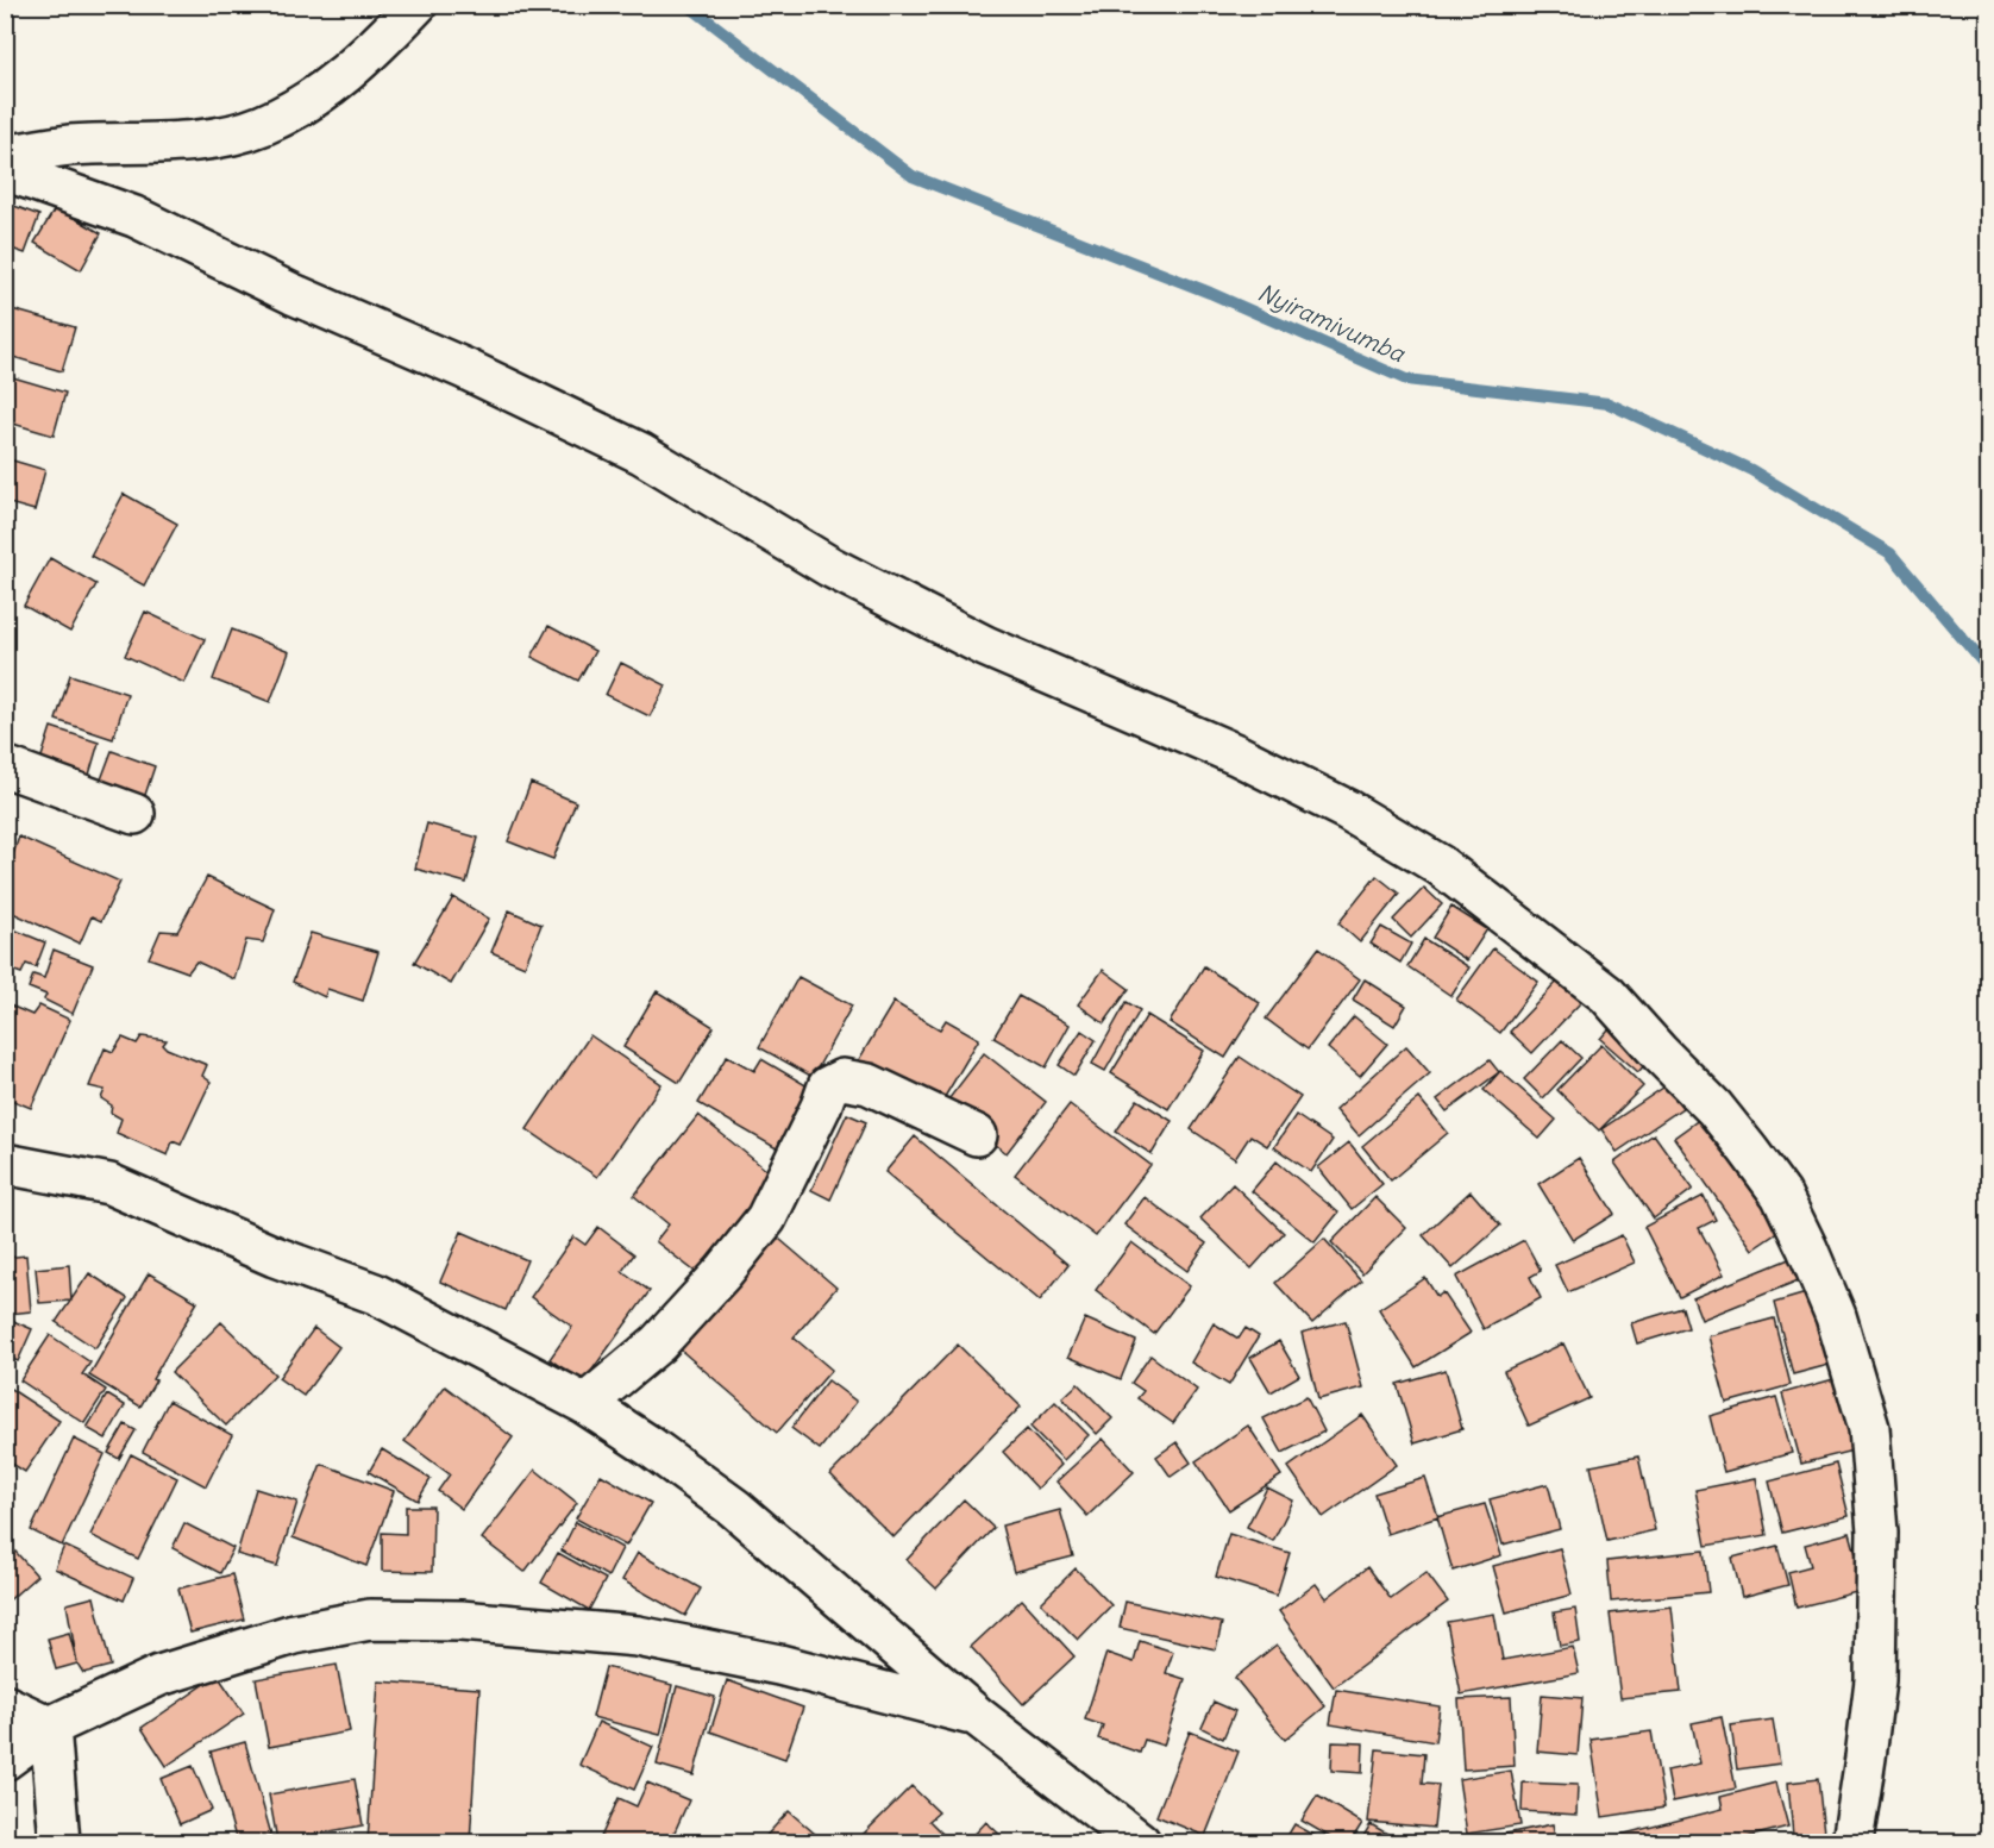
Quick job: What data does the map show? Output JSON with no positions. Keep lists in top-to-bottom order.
{
  "water": ["Nyiramivumba"]
}
